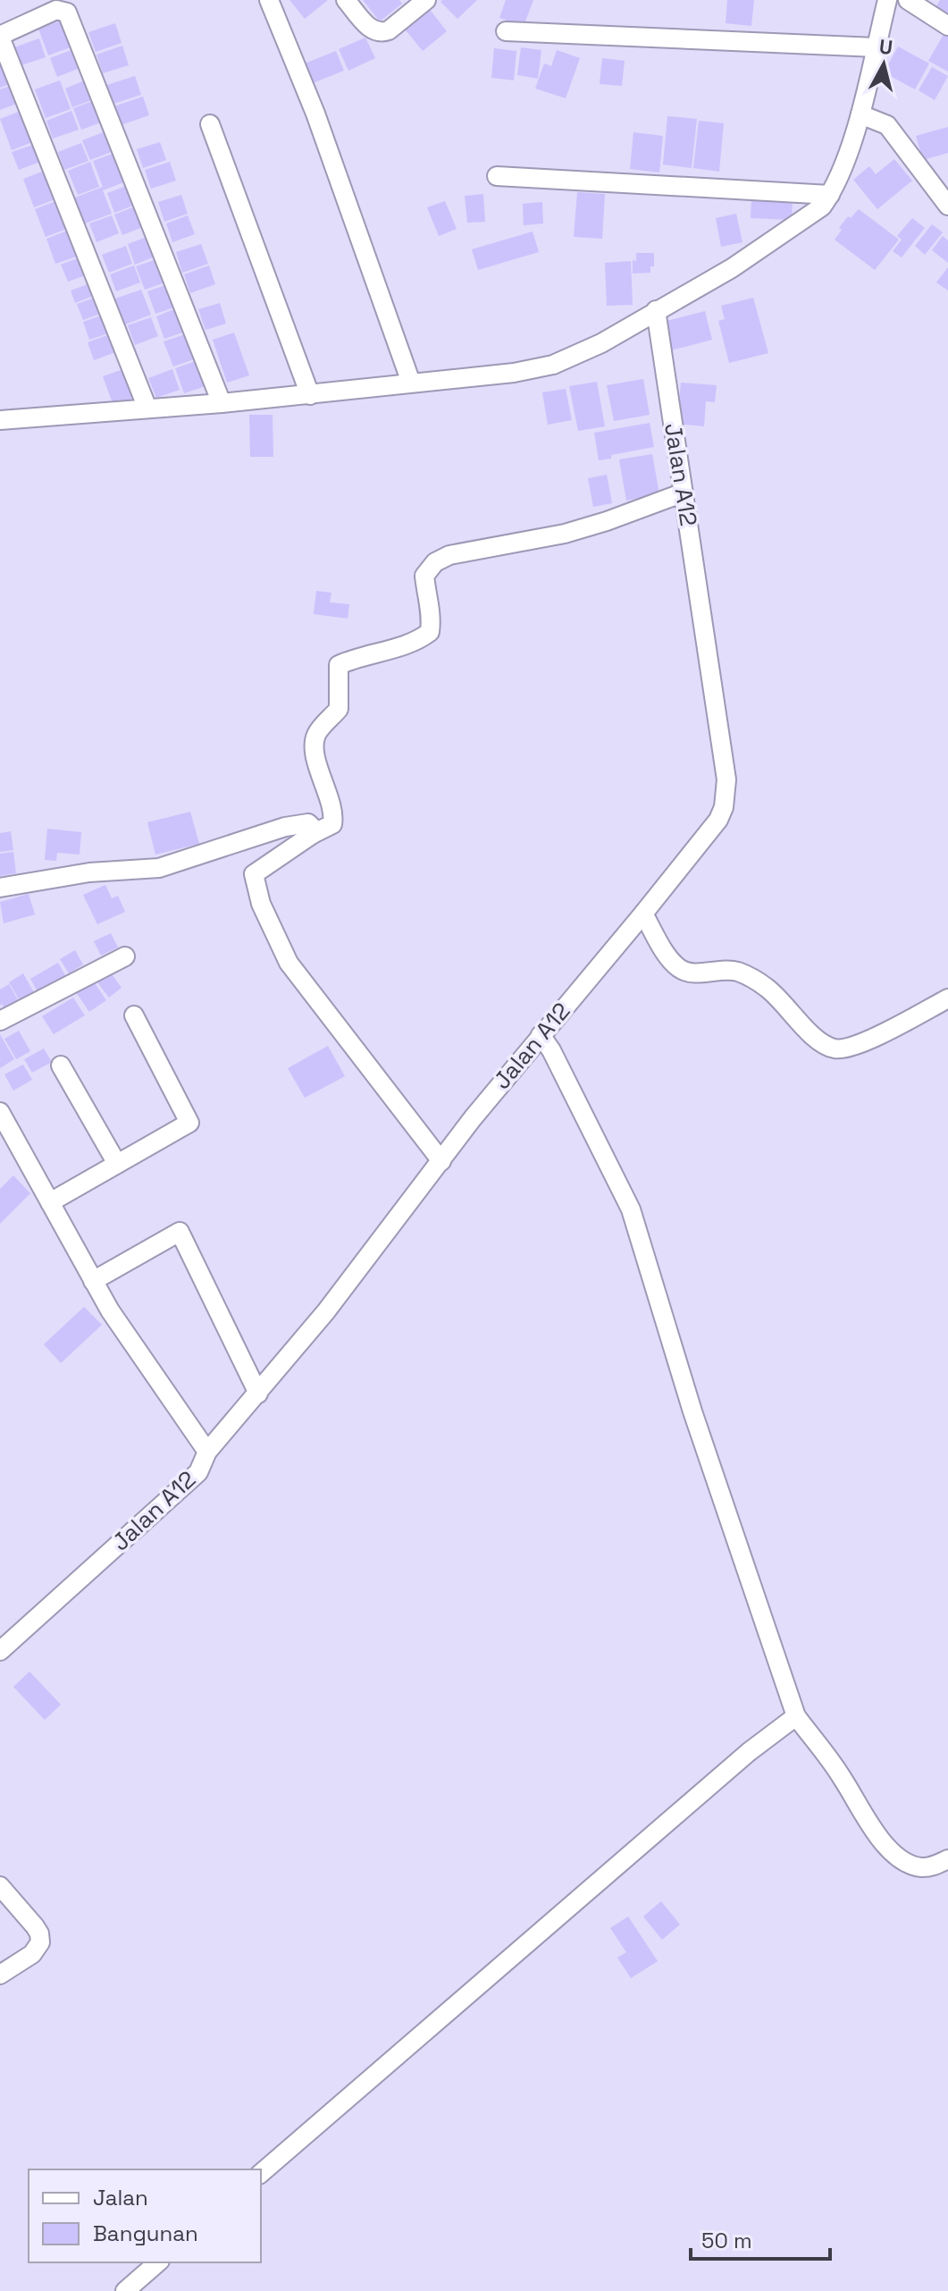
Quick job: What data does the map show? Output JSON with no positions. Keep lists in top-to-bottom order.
{
  "streets": {
    "street": ["Jalan A12"]
  },
  "legend": ["Jalan", "Bangunan"],
  "scale_bar": "50 m",
  "north": "top"
}
